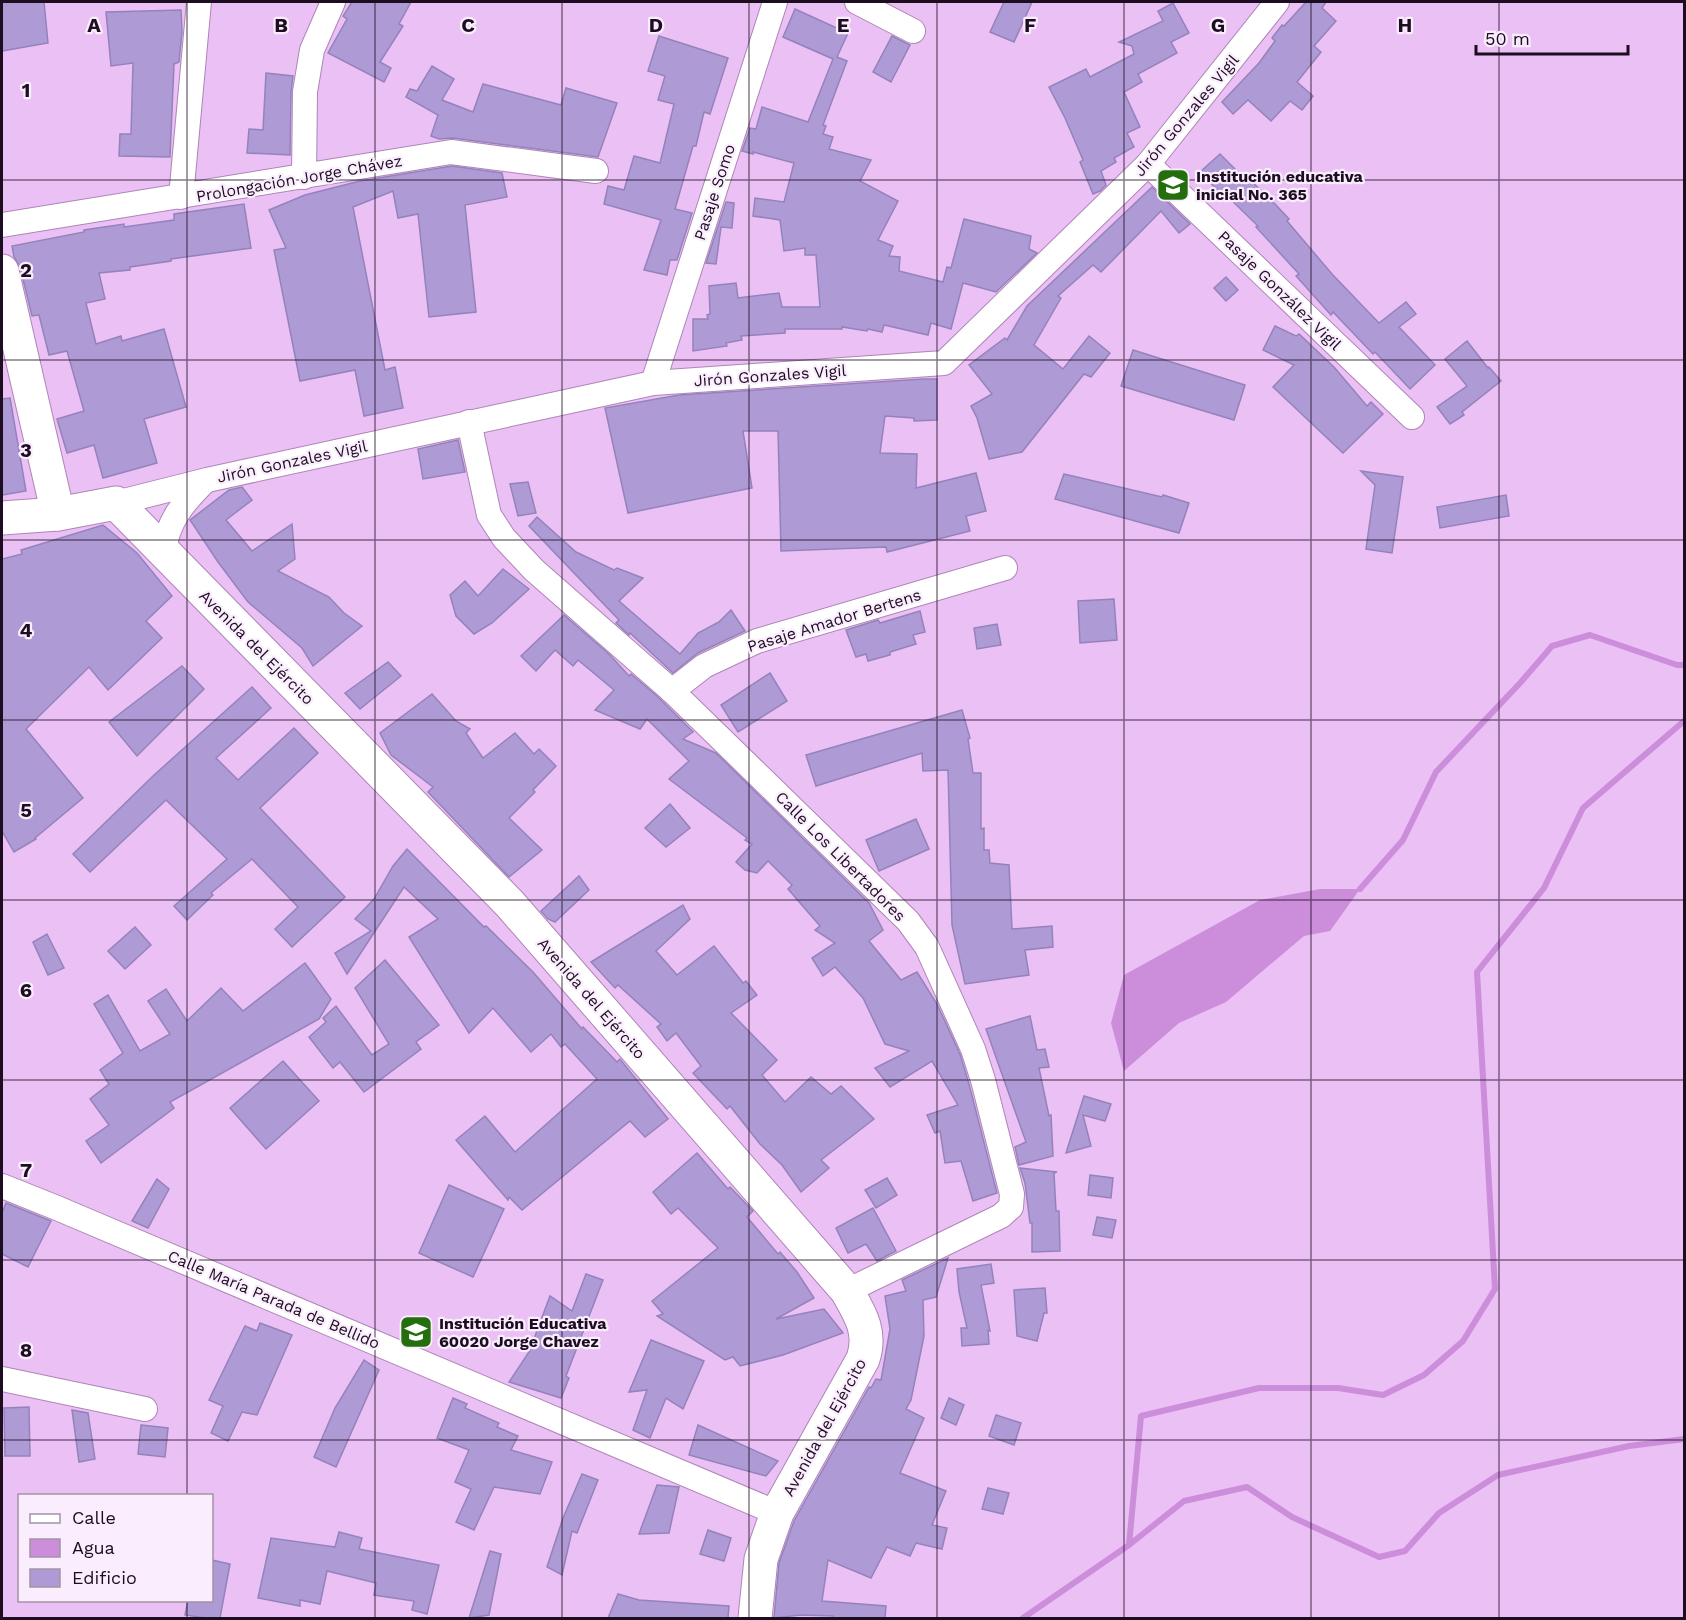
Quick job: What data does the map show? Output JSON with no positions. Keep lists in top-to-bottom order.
{
  "streets": {
    "main road": ["Avenida del Ejército"],
    "street": [
      "Jirón Gonzales Vigil",
      "Prolongación Jorge Chávez",
      "Pasaje Somo",
      "Pasaje González Vigil",
      "Pasaje Amador Bertens",
      "Calle Los Libertadores",
      "Calle María Parada de Bellido"
    ]
  },
  "crossings": [
    ["Jirón Gonzales Vigil", "Pasaje Somo"],
    ["Jirón Gonzales Vigil", "Pasaje González Vigil"],
    ["Jirón Gonzales Vigil", "Avenida del Ejército"],
    ["Jirón Gonzales Vigil", "Calle Los Libertadores"],
    ["Pasaje Amador Bertens", "Calle Los Libertadores"],
    ["Avenida del Ejército", "Calle Los Libertadores"],
    ["Avenida del Ejército", "Calle María Parada de Bellido"]
  ],
  "places": {
    "school or university": ["Institución educativa inicial No. 365", "Institución Educativa 60020 Jorge Chavez"]
  },
  "legend": ["Calle", "Agua", "Edificio"],
  "scale_bar": "50 m",
  "grid": {
    "columns": [
      "A",
      "B",
      "C",
      "D",
      "E",
      "F",
      "G",
      "H"
    ],
    "rows": [
      "1",
      "2",
      "3",
      "4",
      "5",
      "6",
      "7",
      "8"
    ]
  }
}
